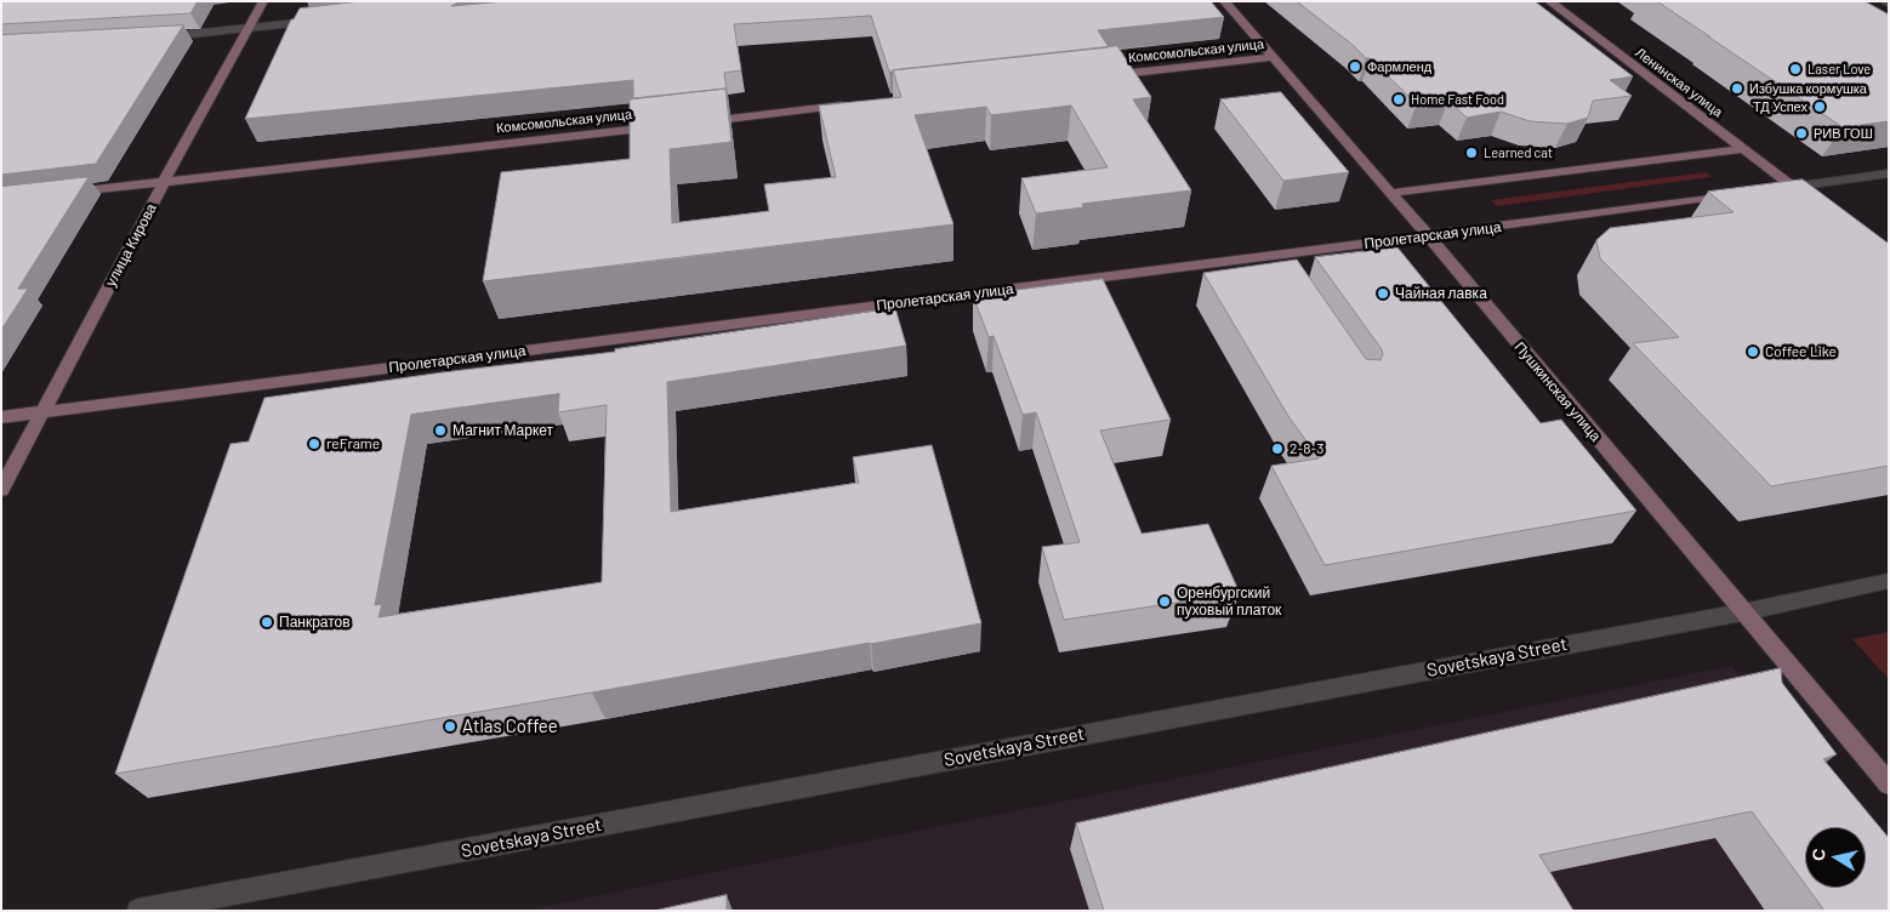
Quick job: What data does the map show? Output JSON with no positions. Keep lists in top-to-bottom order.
{
  "streets": {
    "main road": [
      "Комсомольская улица",
      "Ленинская улица",
      "Пролетарская улица",
      "улица Кирова",
      "Пушкинская улица"
    ],
    "street": ["Sovetskaya Street"]
  },
  "crossings": [
    ["Комсомольская улица", "улица Кирова"],
    ["Комсомольская улица", "Пушкинская улица"],
    ["Пролетарская улица", "улица Кирова"],
    ["Пролетарская улица", "Пушкинская улица"],
    ["Пушкинская улица", "Sovetskaya Street"]
  ],
  "places": [
    "Фармленд",
    "Laser Love",
    "Избушка кормушка",
    "Home Fast Food",
    "ТД Успех",
    "РИВ ГОШ",
    "Learned cat",
    "Чайная лавка",
    "Coffee Like",
    "Магнит Маркет",
    "reFrame",
    "2-8-3",
    "Оренбургский пуховый платок",
    "Панкратов",
    "Atlas Coffee"
  ],
  "north": "left"
}
